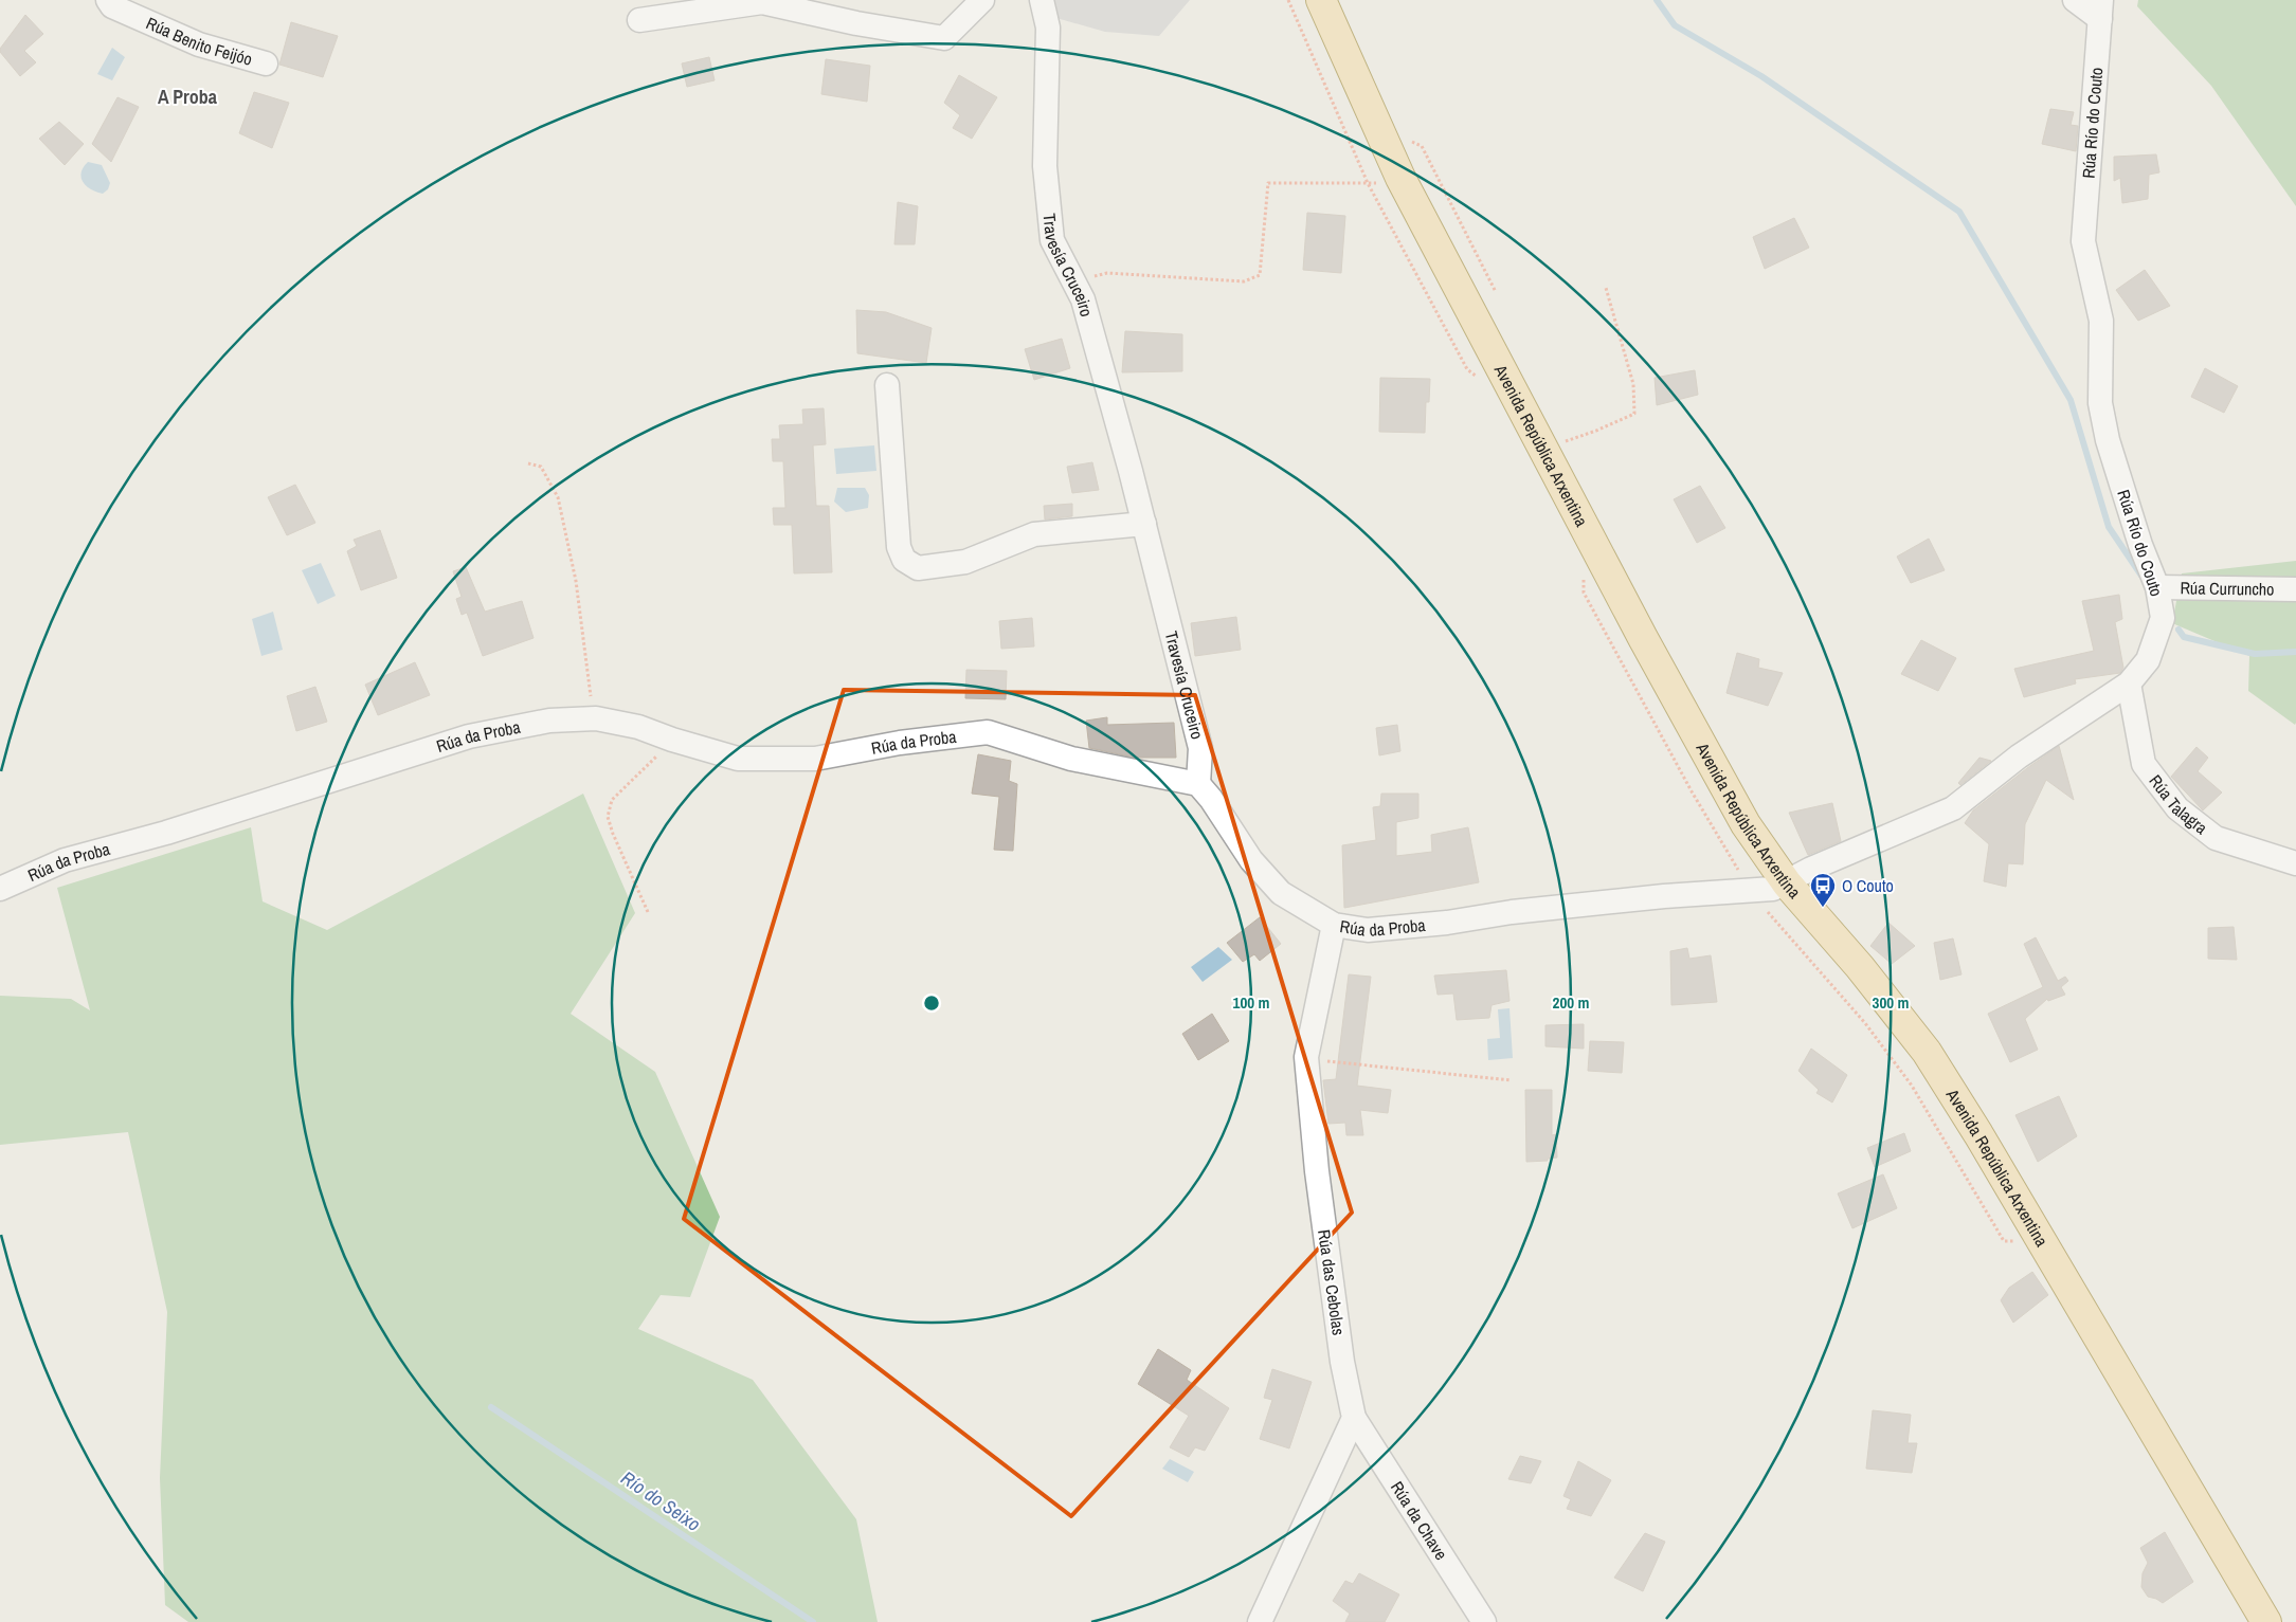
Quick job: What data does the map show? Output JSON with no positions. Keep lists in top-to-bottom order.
{
  "streets": {
    "main road": ["Avenida República Arxentina"],
    "street": [
      "Rúa Benito Feijóo",
      "Rúa Río do Couto",
      "Travesía Cruceiro",
      "Rúa Curruncho",
      "Rúa da Proba",
      "Rúa Talagra",
      "Rúa das Cebolas",
      "Rúa da Chave"
    ]
  },
  "crossings": [
    ["Rúa Río do Couto", "Avenida República Arxentina"],
    ["Rúa Río do Couto", "Rúa Curruncho"],
    ["Rúa Río do Couto", "Rúa da Proba"],
    ["Rúa Río do Couto", "Rúa Talagra"],
    ["Travesía Cruceiro", "Rúa da Proba"],
    ["Avenida República Arxentina", "Rúa da Proba"],
    ["Rúa da Proba", "Rúa das Cebolas"],
    ["Rúa das Cebolas", "Rúa da Chave"]
  ],
  "districts": ["A Proba"],
  "water": ["Río do Seixo"],
  "places": {
    "bus stop": ["O Couto"]
  },
  "rings": ["100 m", "200 m", "300 m"]
}
